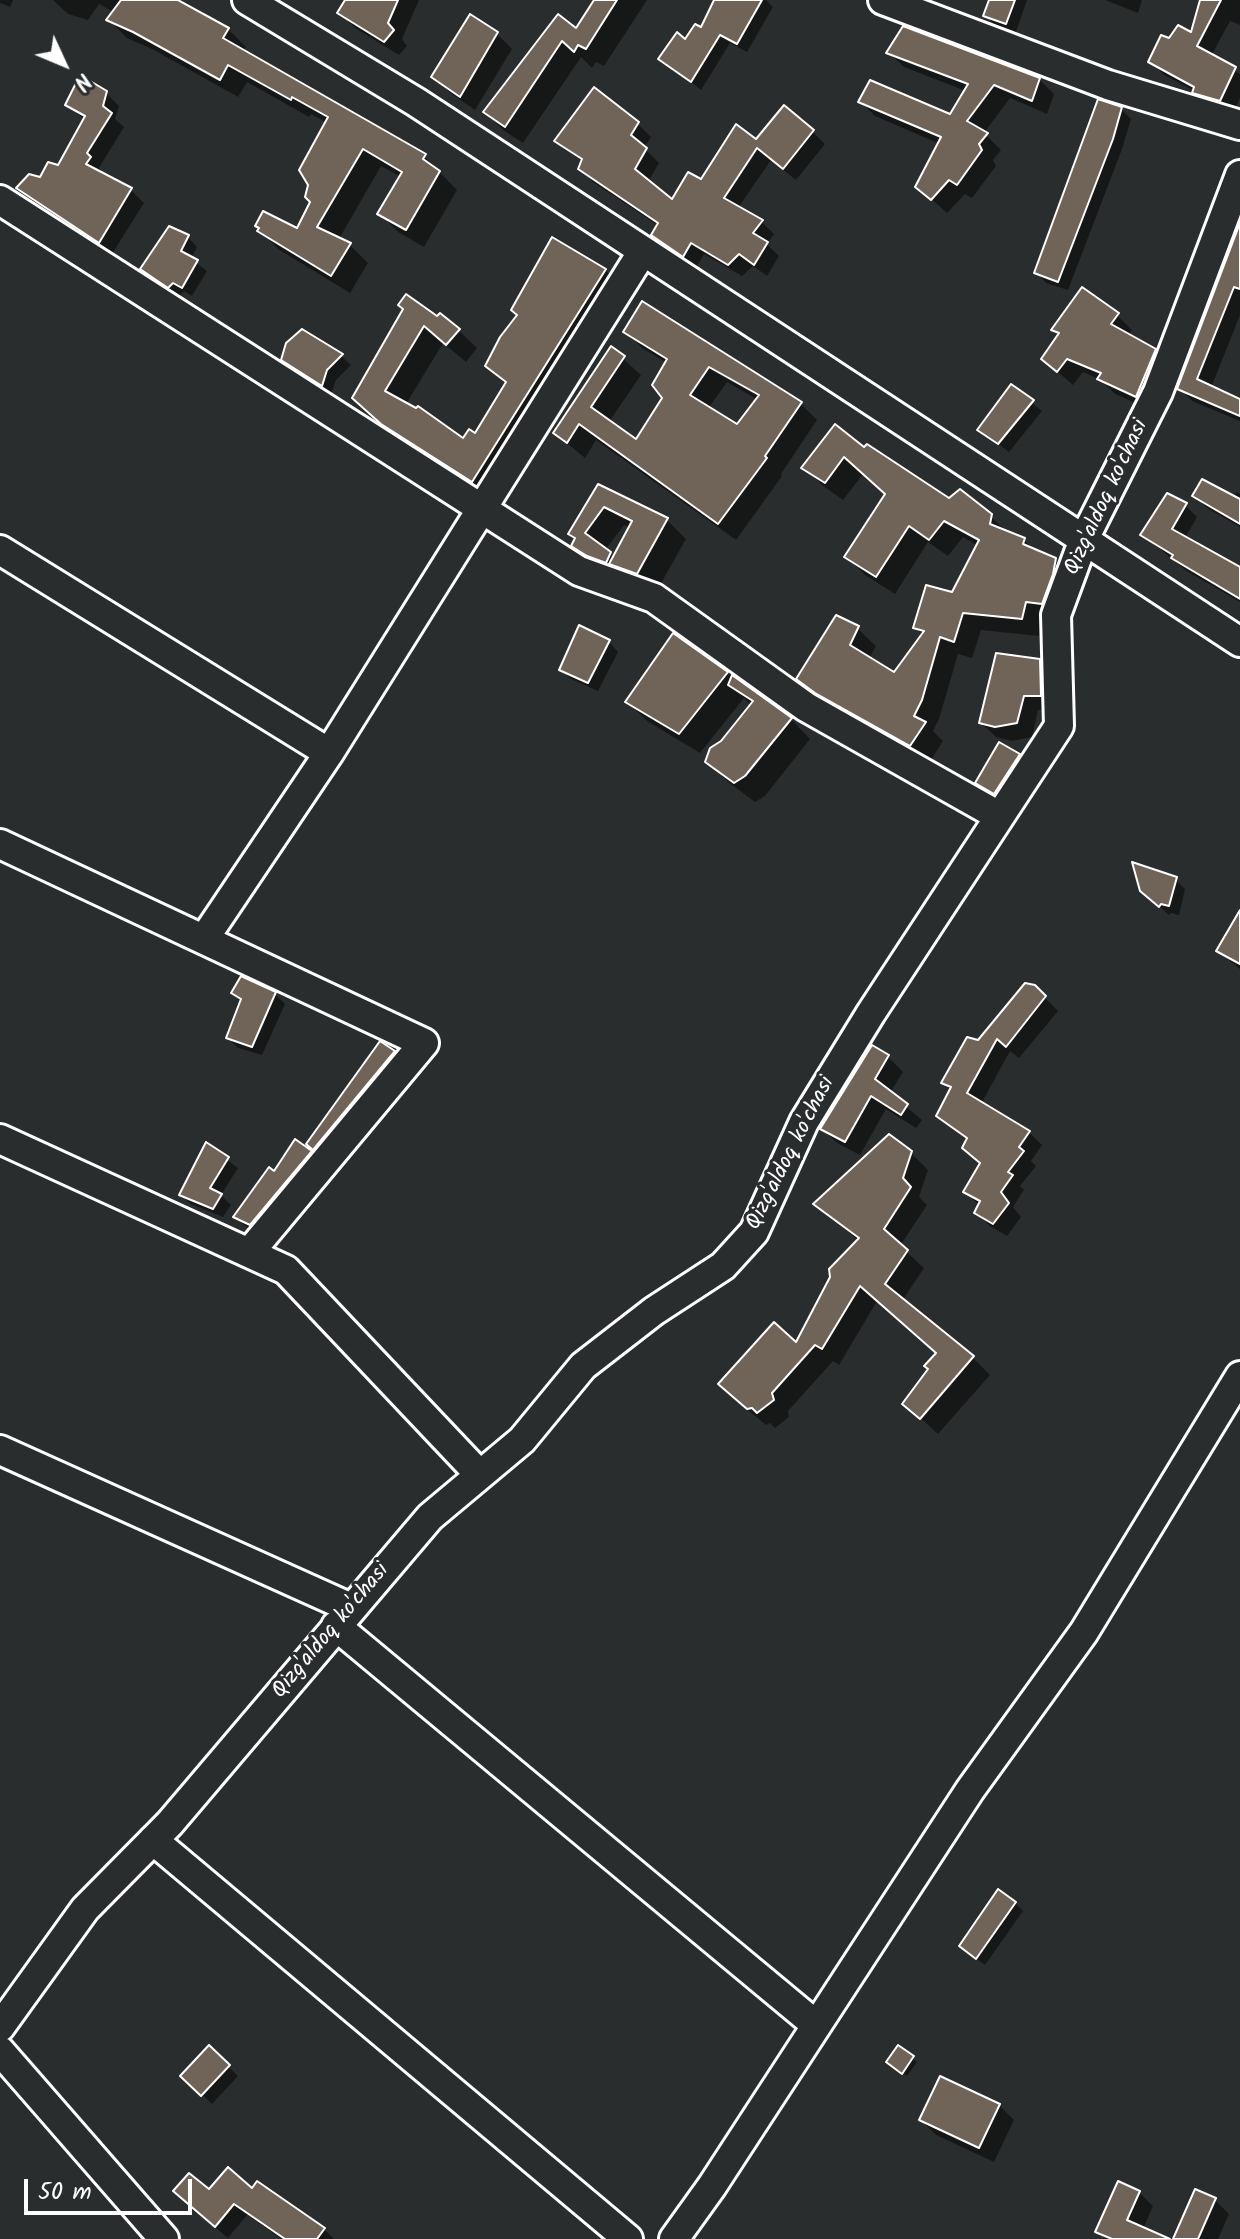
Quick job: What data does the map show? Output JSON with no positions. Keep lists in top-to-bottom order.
{
  "streets": {
    "street": ["Qizg'aldoq ko'chasi"]
  },
  "scale_bar": "50 m",
  "north": "bottom right"
}
